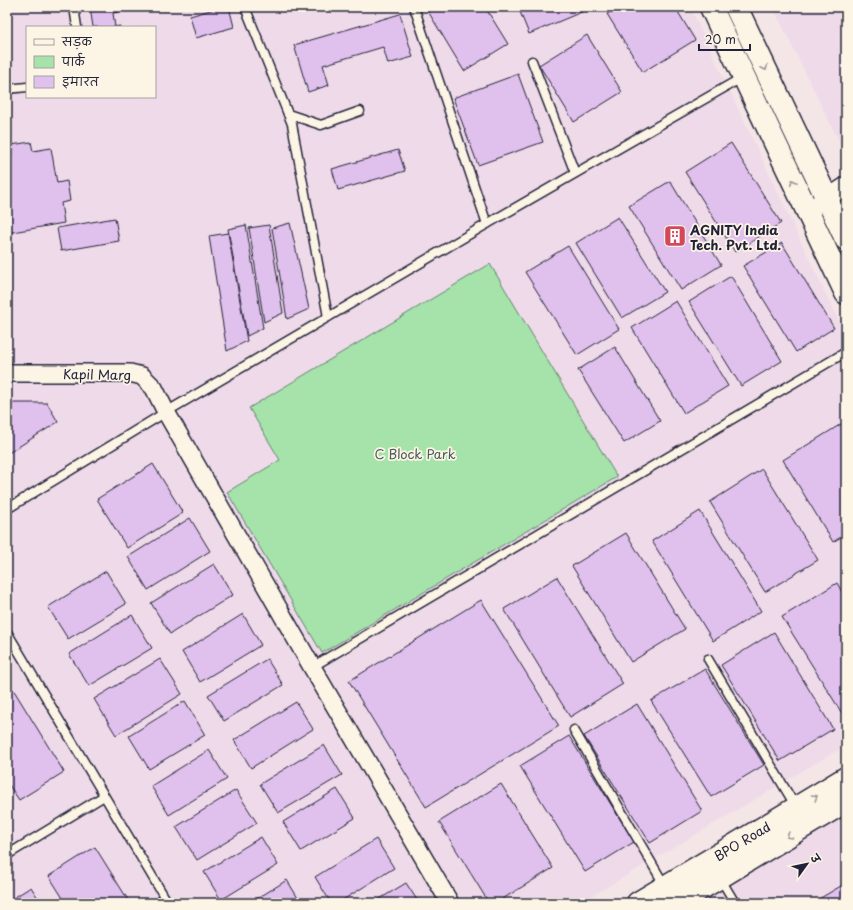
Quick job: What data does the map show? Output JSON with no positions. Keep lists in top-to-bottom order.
{
  "streets": {
    "street": ["Kapil Marg", "BPO Road"]
  },
  "parks": ["C Block Park"],
  "places": {
    "building": ["AGNITY India Tech. Pvt. Ltd."]
  },
  "legend": ["सड़क", "पार्क", "इमारत"],
  "scale_bar": "20 m",
  "north": "top right"
}
